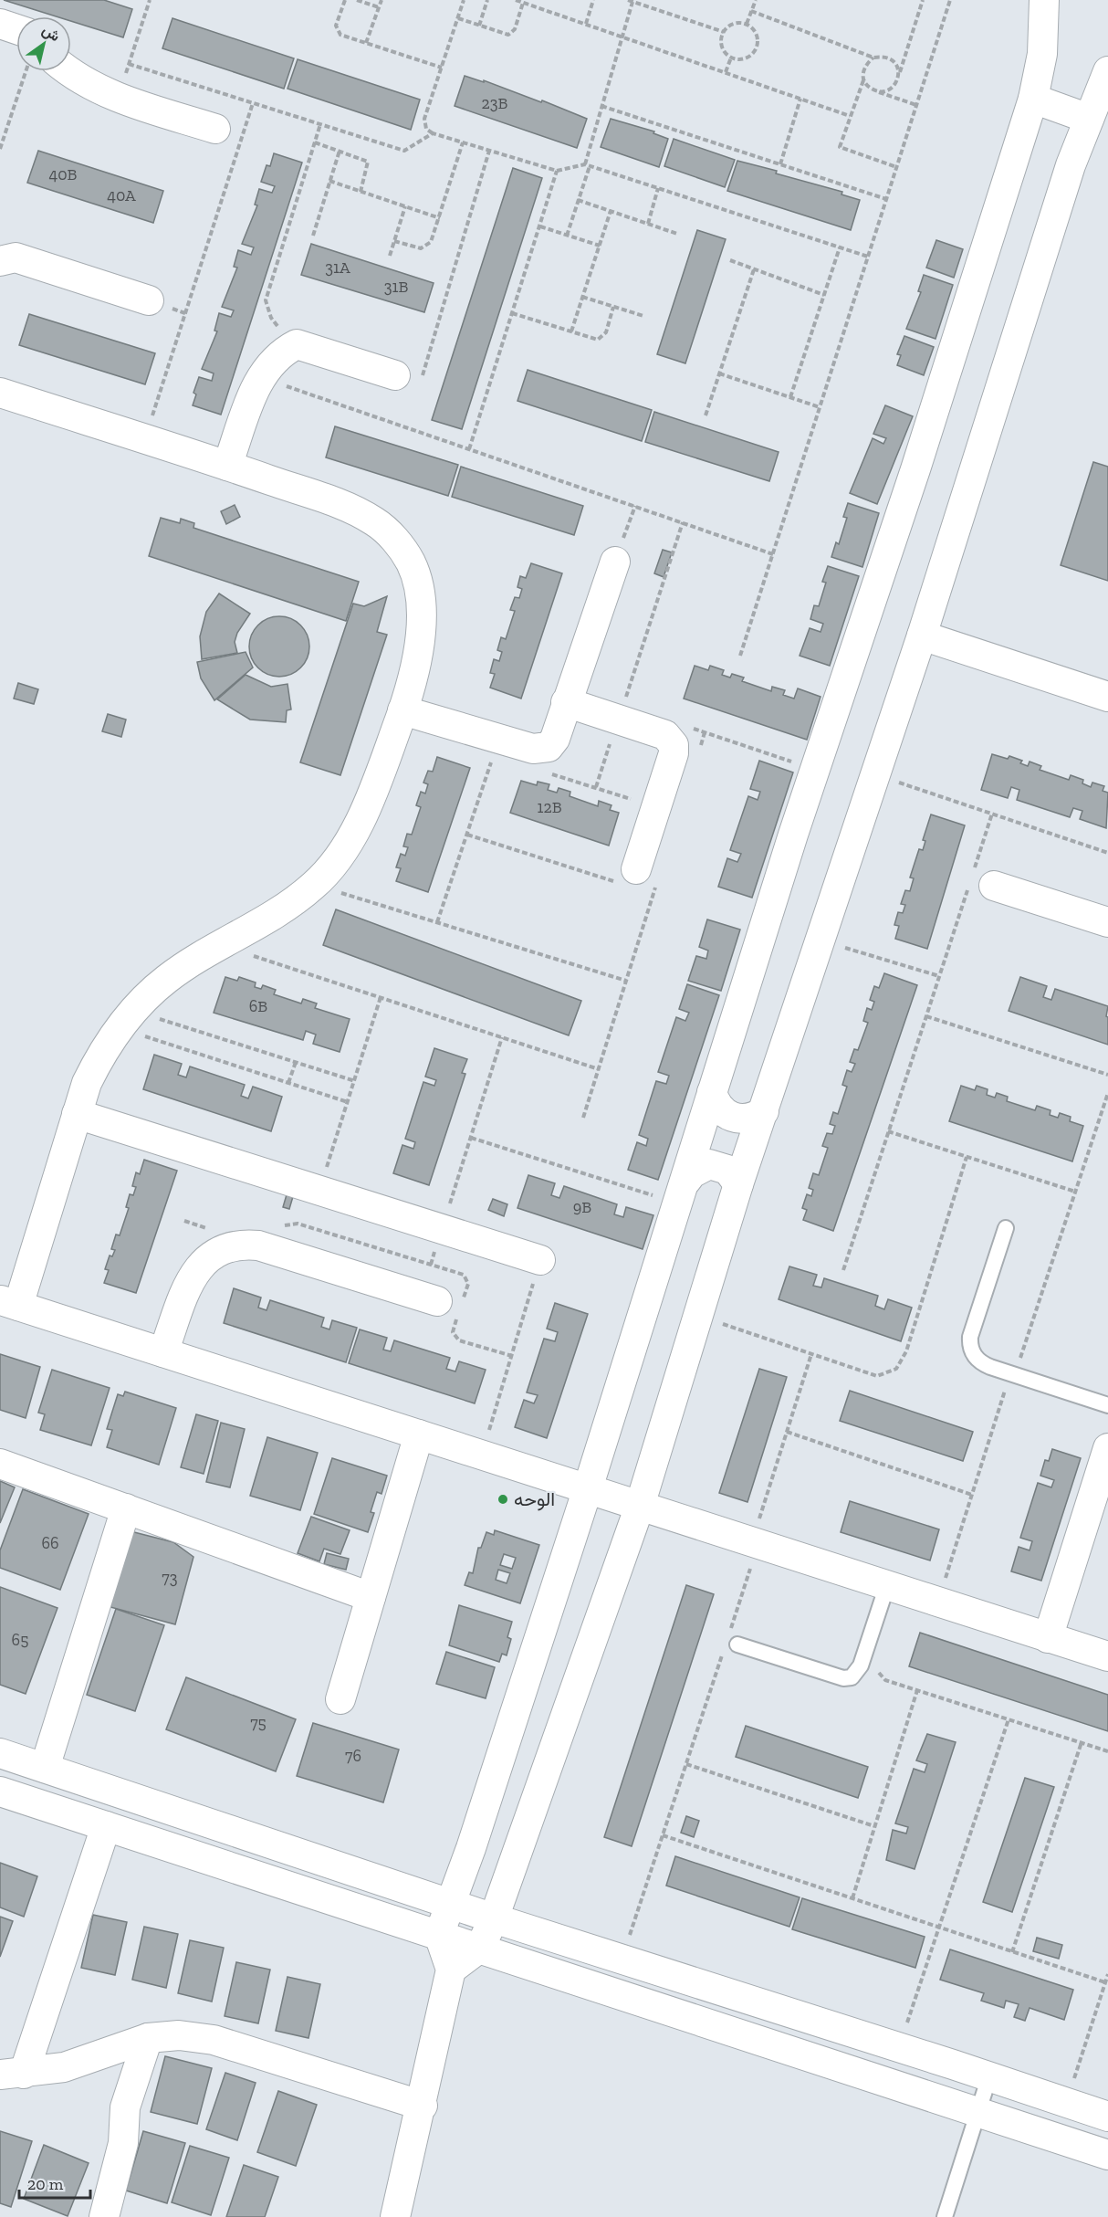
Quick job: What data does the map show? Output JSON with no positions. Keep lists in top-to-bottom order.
{
  "places": ["الوحه"],
  "house_numbers": [
    "23B",
    "40B",
    "40A",
    "31A",
    "31B",
    "12B",
    "6B",
    "9B",
    "66",
    "73",
    "65",
    "75",
    "76"
  ],
  "scale_bar": "20 m",
  "north": "top right"
}
